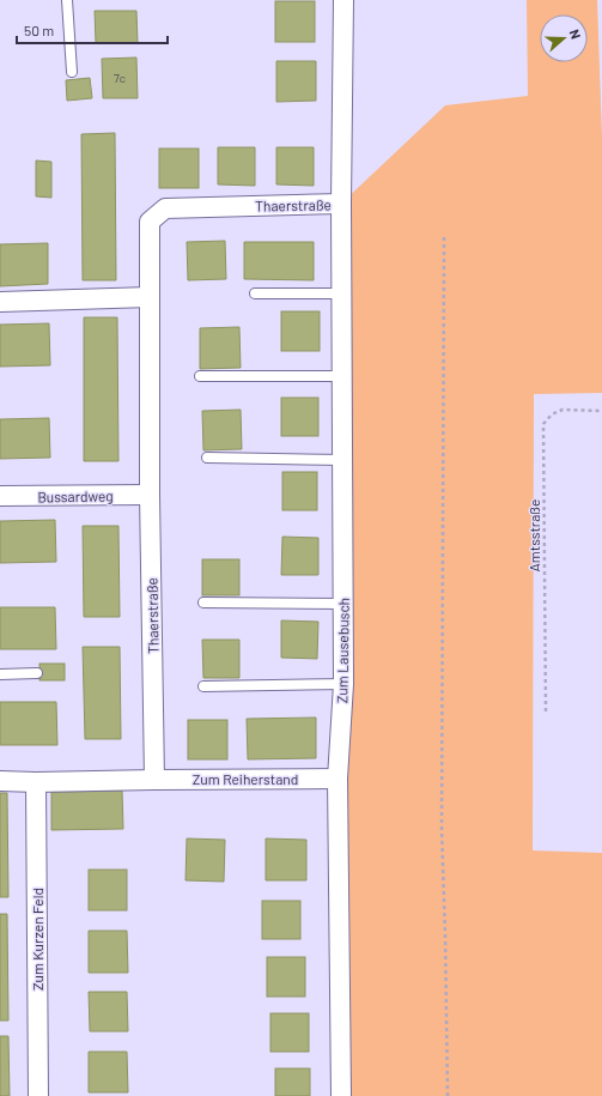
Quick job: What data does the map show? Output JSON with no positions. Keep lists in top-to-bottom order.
{
  "streets": {
    "street": [
      "Thaerstraße",
      "Bussardweg",
      "Zum Lausebusch",
      "Zum Reiherstand",
      "Zum Kurzen Feld"
    ],
    "path": ["Amtsstraße"]
  },
  "crossings": [
    ["Thaerstraße", "Bussardweg"],
    ["Thaerstraße", "Zum Lausebusch"],
    ["Thaerstraße", "Zum Reiherstand"],
    ["Zum Lausebusch", "Zum Reiherstand"]
  ],
  "house_numbers": ["7c"],
  "scale_bar": "50 m",
  "north": "right"
}
